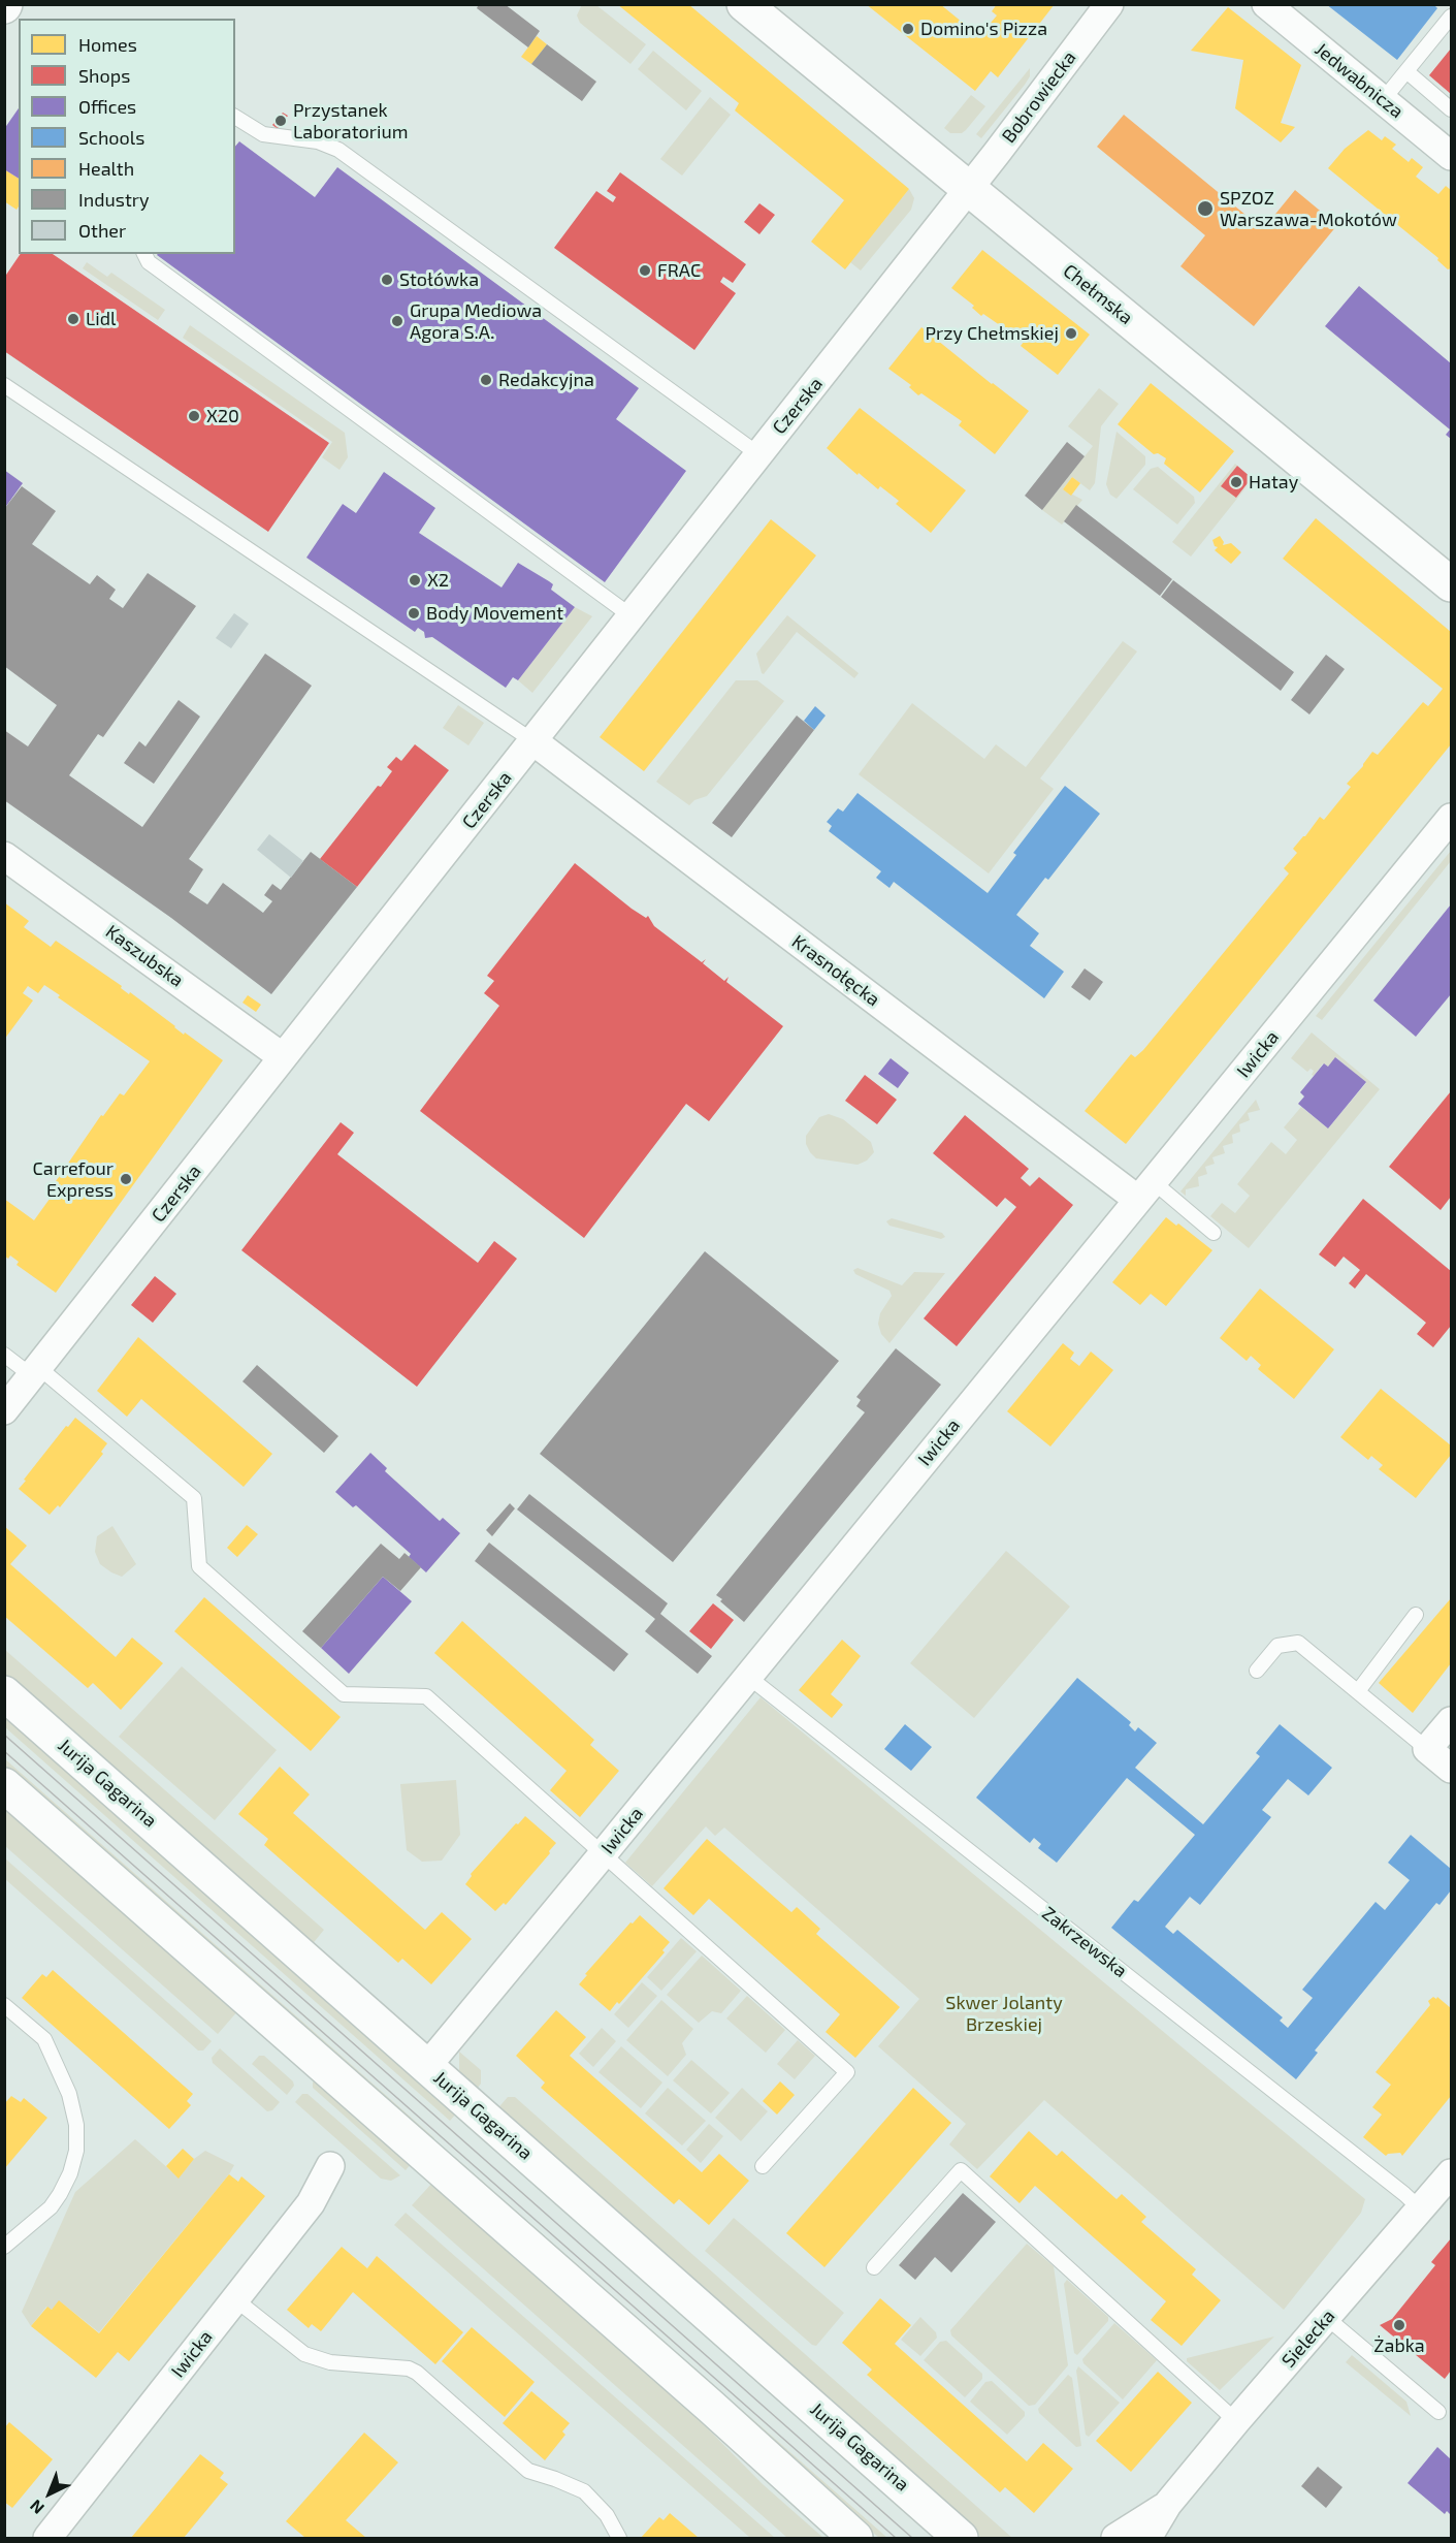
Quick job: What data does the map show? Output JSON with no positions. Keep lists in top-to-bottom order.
{
  "streets": {
    "main road": ["Chełmska", "Jurija Gagarina"],
    "street": [
      "Jedwabnicza",
      "Bobrowiecka",
      "Czerska",
      "Kaszubska",
      "Krasnołęcka",
      "Iwicka",
      "Sielecka"
    ],
    "lane": ["Zakrzewska"]
  },
  "crossings": [
    ["Bobrowiecka", "Chełmska"],
    ["Bobrowiecka", "Czerska"],
    ["Chełmska", "Czerska"],
    ["Czerska", "Kaszubska"],
    ["Czerska", "Krasnołęcka"],
    ["Krasnołęcka", "Iwicka"],
    ["Iwicka", "Jurija Gagarina"],
    ["Iwicka", "Zakrzewska"],
    ["Zakrzewska", "Sielecka"]
  ],
  "parks": ["Skwer Jolanty Brzeskiej"],
  "places": [
    "Domino's Pizza",
    "Przystanek Laboratorium",
    "SPZOZ Warszawa-Mokotów",
    "FRAC",
    "Stołówka",
    "Lidl",
    "Grupa Mediowa Agora S.A.",
    "Przy Chełmskiej",
    "Redakcyjna",
    "X20",
    "Hatay",
    "X2",
    "Body Movement",
    "Carrefour Express",
    "Żabka"
  ],
  "legend": [
    "Homes",
    "Shops",
    "Offices",
    "Schools",
    "Health",
    "Industry",
    "Other"
  ],
  "north": "bottom left"
}
